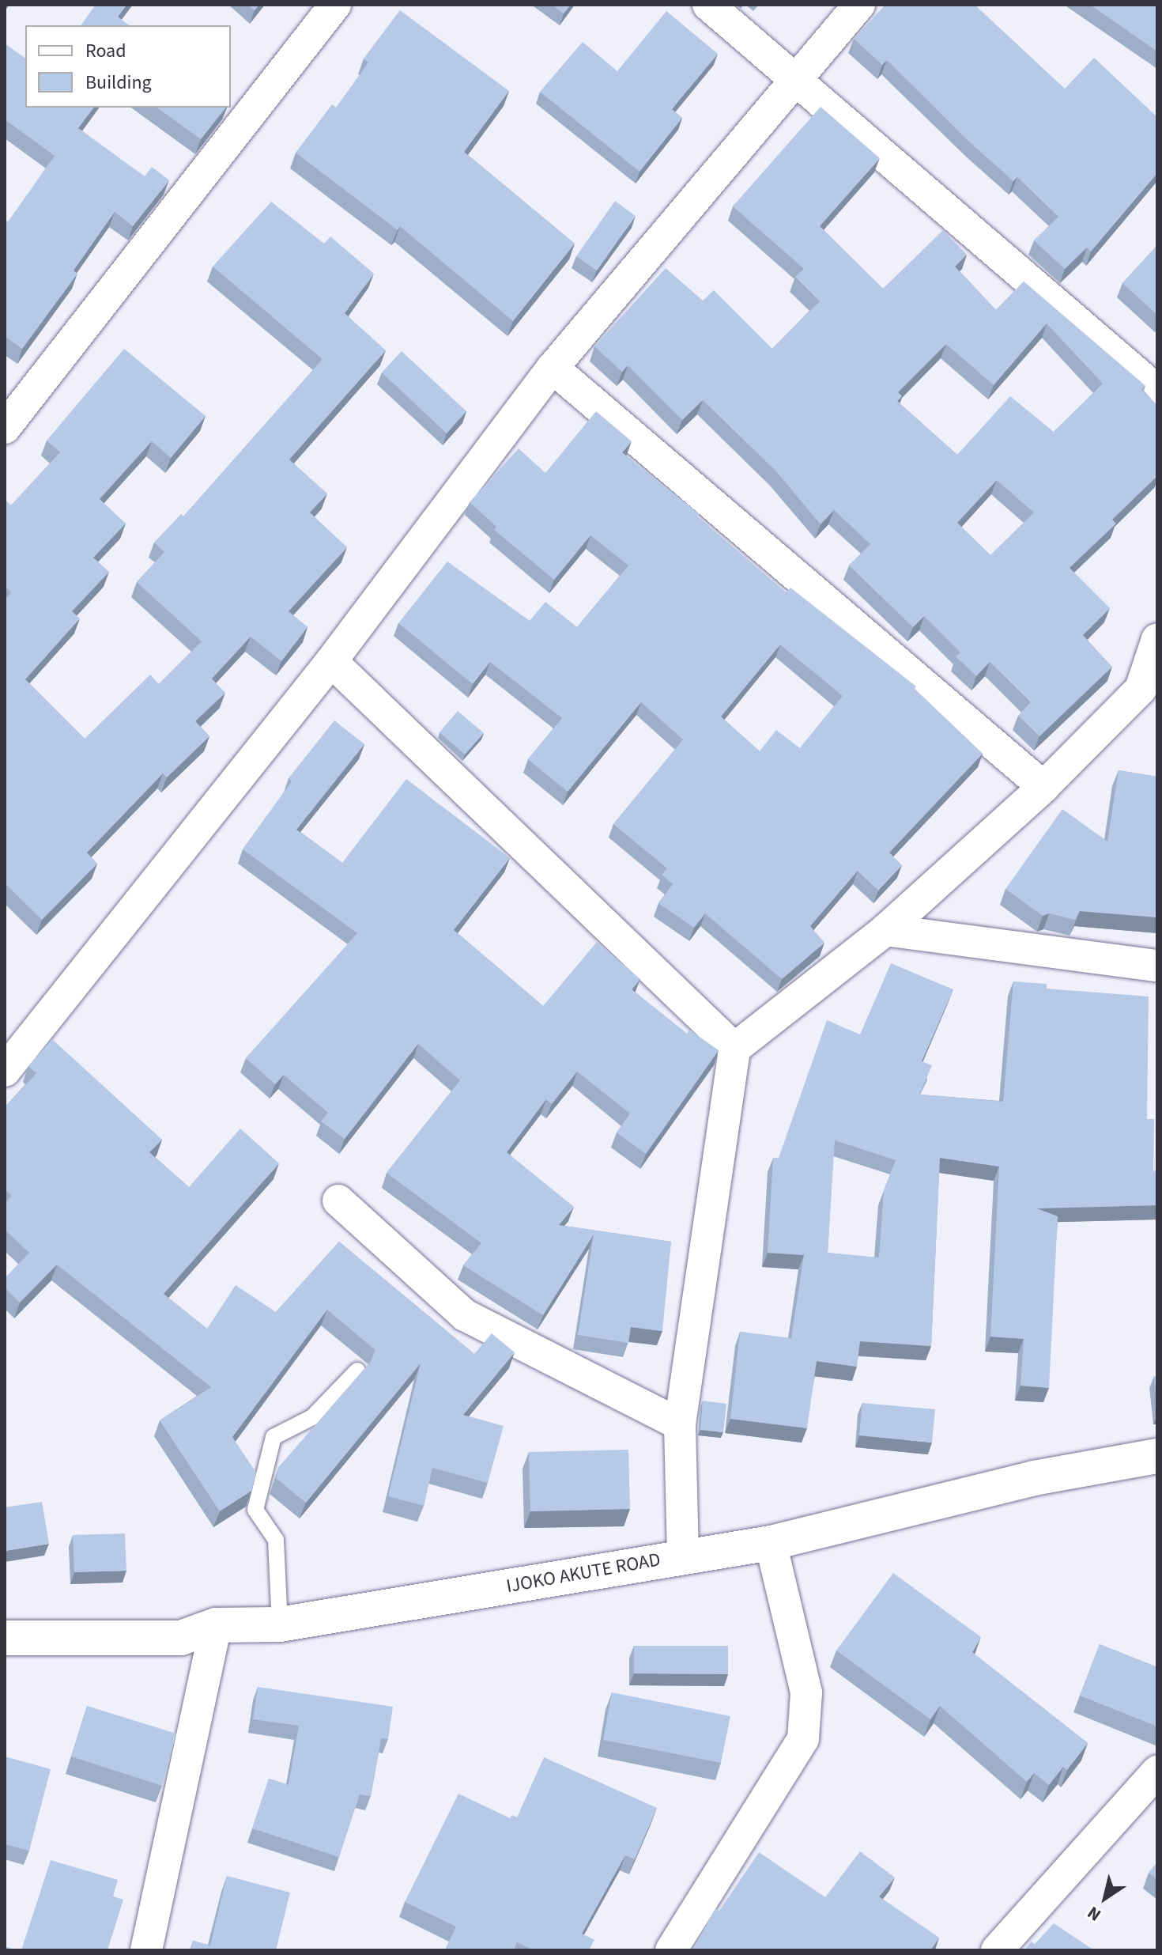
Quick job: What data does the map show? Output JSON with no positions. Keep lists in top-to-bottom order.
{
  "streets": {
    "main road": ["IJOKO AKUTE ROAD"]
  },
  "legend": ["Road", "Building"],
  "north": "bottom left"
}
